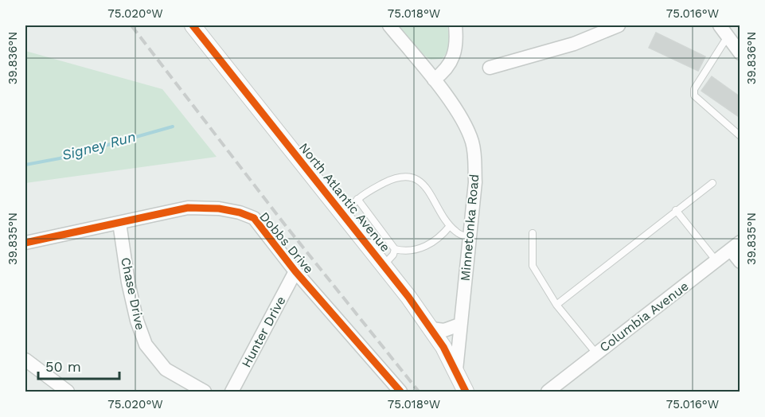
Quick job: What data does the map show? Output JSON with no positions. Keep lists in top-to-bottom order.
{
  "streets": {
    "street": [
      "North Atlantic Avenue",
      "Minnetonka Road",
      "Dobbs Drive",
      "Chase Drive",
      "Columbia Avenue",
      "Hunter Drive"
    ]
  },
  "crossings": [
    ["North Atlantic Avenue", "Minnetonka Road"],
    ["Dobbs Drive", "Chase Drive"],
    ["Dobbs Drive", "Hunter Drive"]
  ],
  "water": ["Signey Run"],
  "scale_bar": "50 m",
  "coordinates": [
    "75.020°W",
    "75.018°W",
    "75.016°W",
    "39.836°N",
    "39.835°N"
  ]
}
